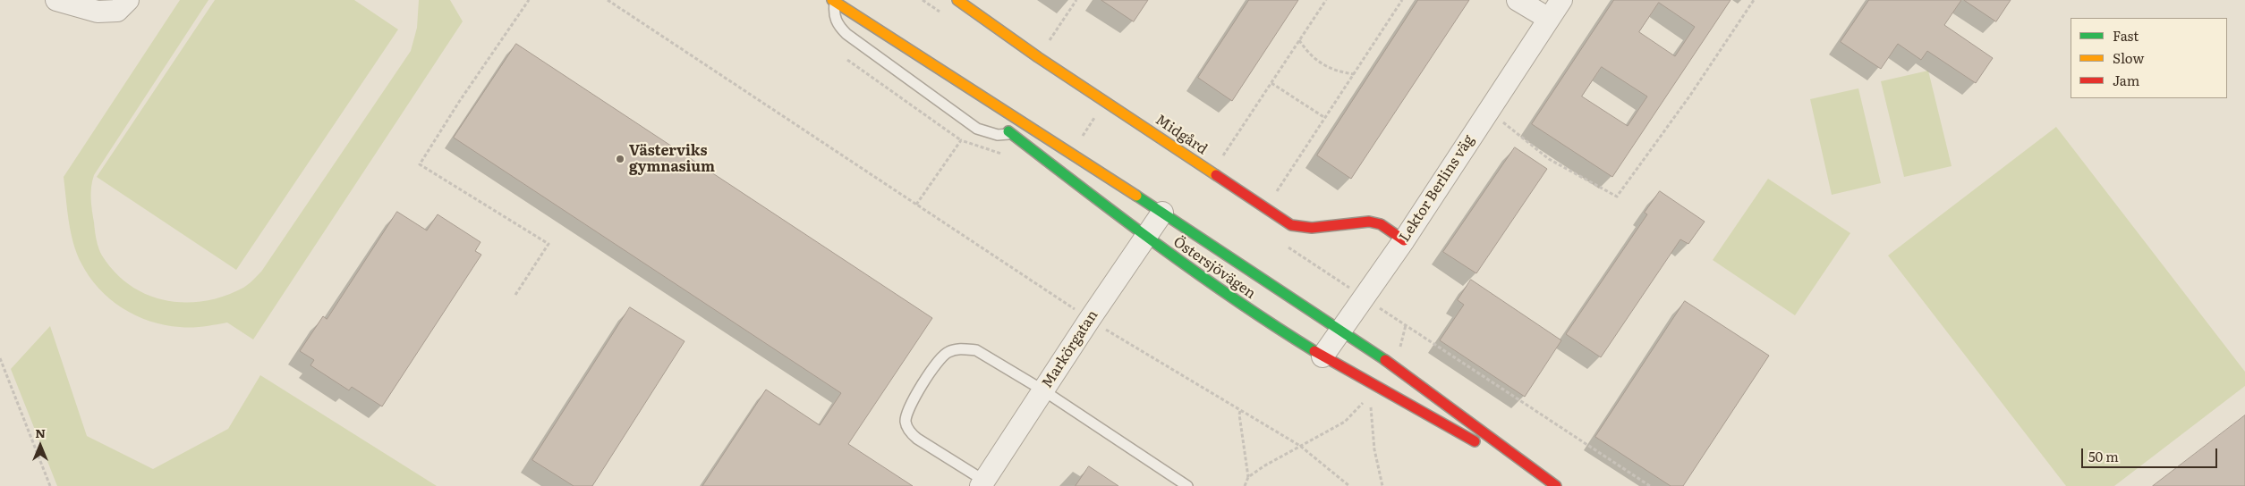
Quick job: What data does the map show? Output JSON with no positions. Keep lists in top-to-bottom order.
{
  "streets": {
    "main road": ["Midgård", "Östersjövägen"],
    "street": ["Lektor Berlins väg", "Markörgatan"]
  },
  "crossings": [
    ["Midgård", "Lektor Berlins väg"],
    ["Lektor Berlins väg", "Östersjövägen"],
    ["Östersjövägen", "Markörgatan"]
  ],
  "places": ["Västerviks gymnasium"],
  "legend": ["Fast", "Slow", "Jam"],
  "scale_bar": "50 m",
  "north": "top"
}
